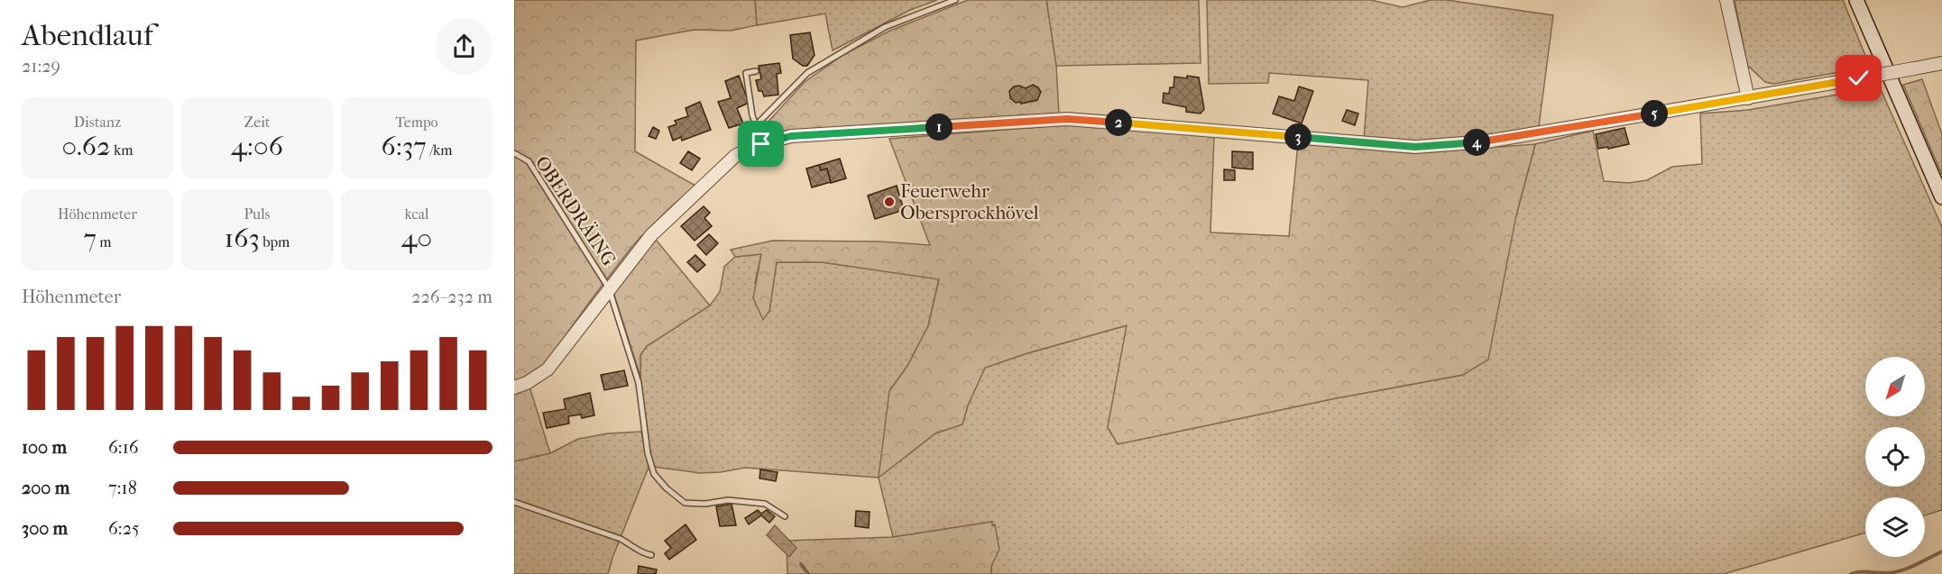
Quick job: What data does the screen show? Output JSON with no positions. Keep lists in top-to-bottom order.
{
  "streets": {
    "lane": ["OBERDRÄING"]
  },
  "places": ["Feuerwehr Obersprockhövel"],
  "north": "bottom left",
  "page": {
    "heading": ["Abendlauf", "21:29"],
    "stats": [
      ["Distanz", "0.62 km"],
      ["Zeit", "4:06"],
      ["Tempo", "6:37 /km"],
      ["Höhenmeter", "7 m"],
      ["Puls", "163 bpm"],
      ["kcal", "40"]
    ],
    "pins": [
      "5",
      "2",
      "1",
      "3",
      "4"
    ],
    "chart": ["Höhenmeter", "226–232 m"],
    "list": [
      {
        "name": "100 m",
        "note": "6:16"
      },
      {
        "name": "200 m",
        "note": "7:18"
      },
      {
        "name": "300 m",
        "note": "6:25"
      }
    ]
  }
}
